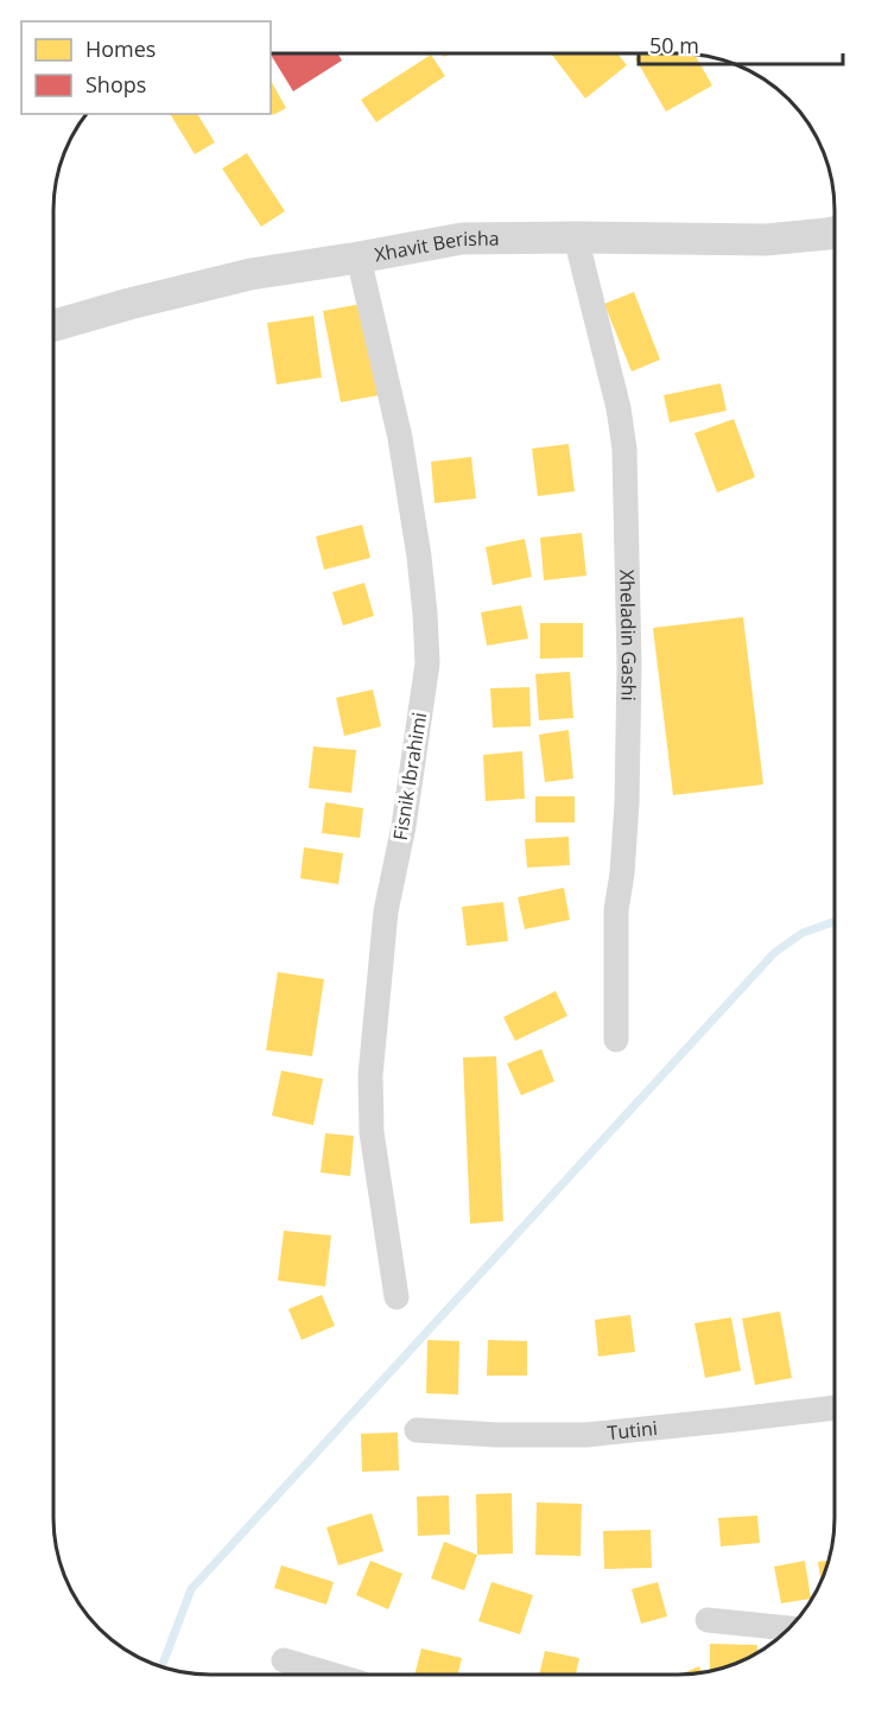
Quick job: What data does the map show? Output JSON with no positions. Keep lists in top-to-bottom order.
{
  "streets": {
    "street": [
      "Xhavit Berisha",
      "Xheladin Gashi",
      "Fisnik Ibrahimi",
      "Tutini"
    ]
  },
  "crossings": [
    ["Xhavit Berisha", "Xheladin Gashi"],
    ["Xhavit Berisha", "Fisnik Ibrahimi"]
  ],
  "legend": ["Homes", "Shops"],
  "scale_bar": "50 m"
}
